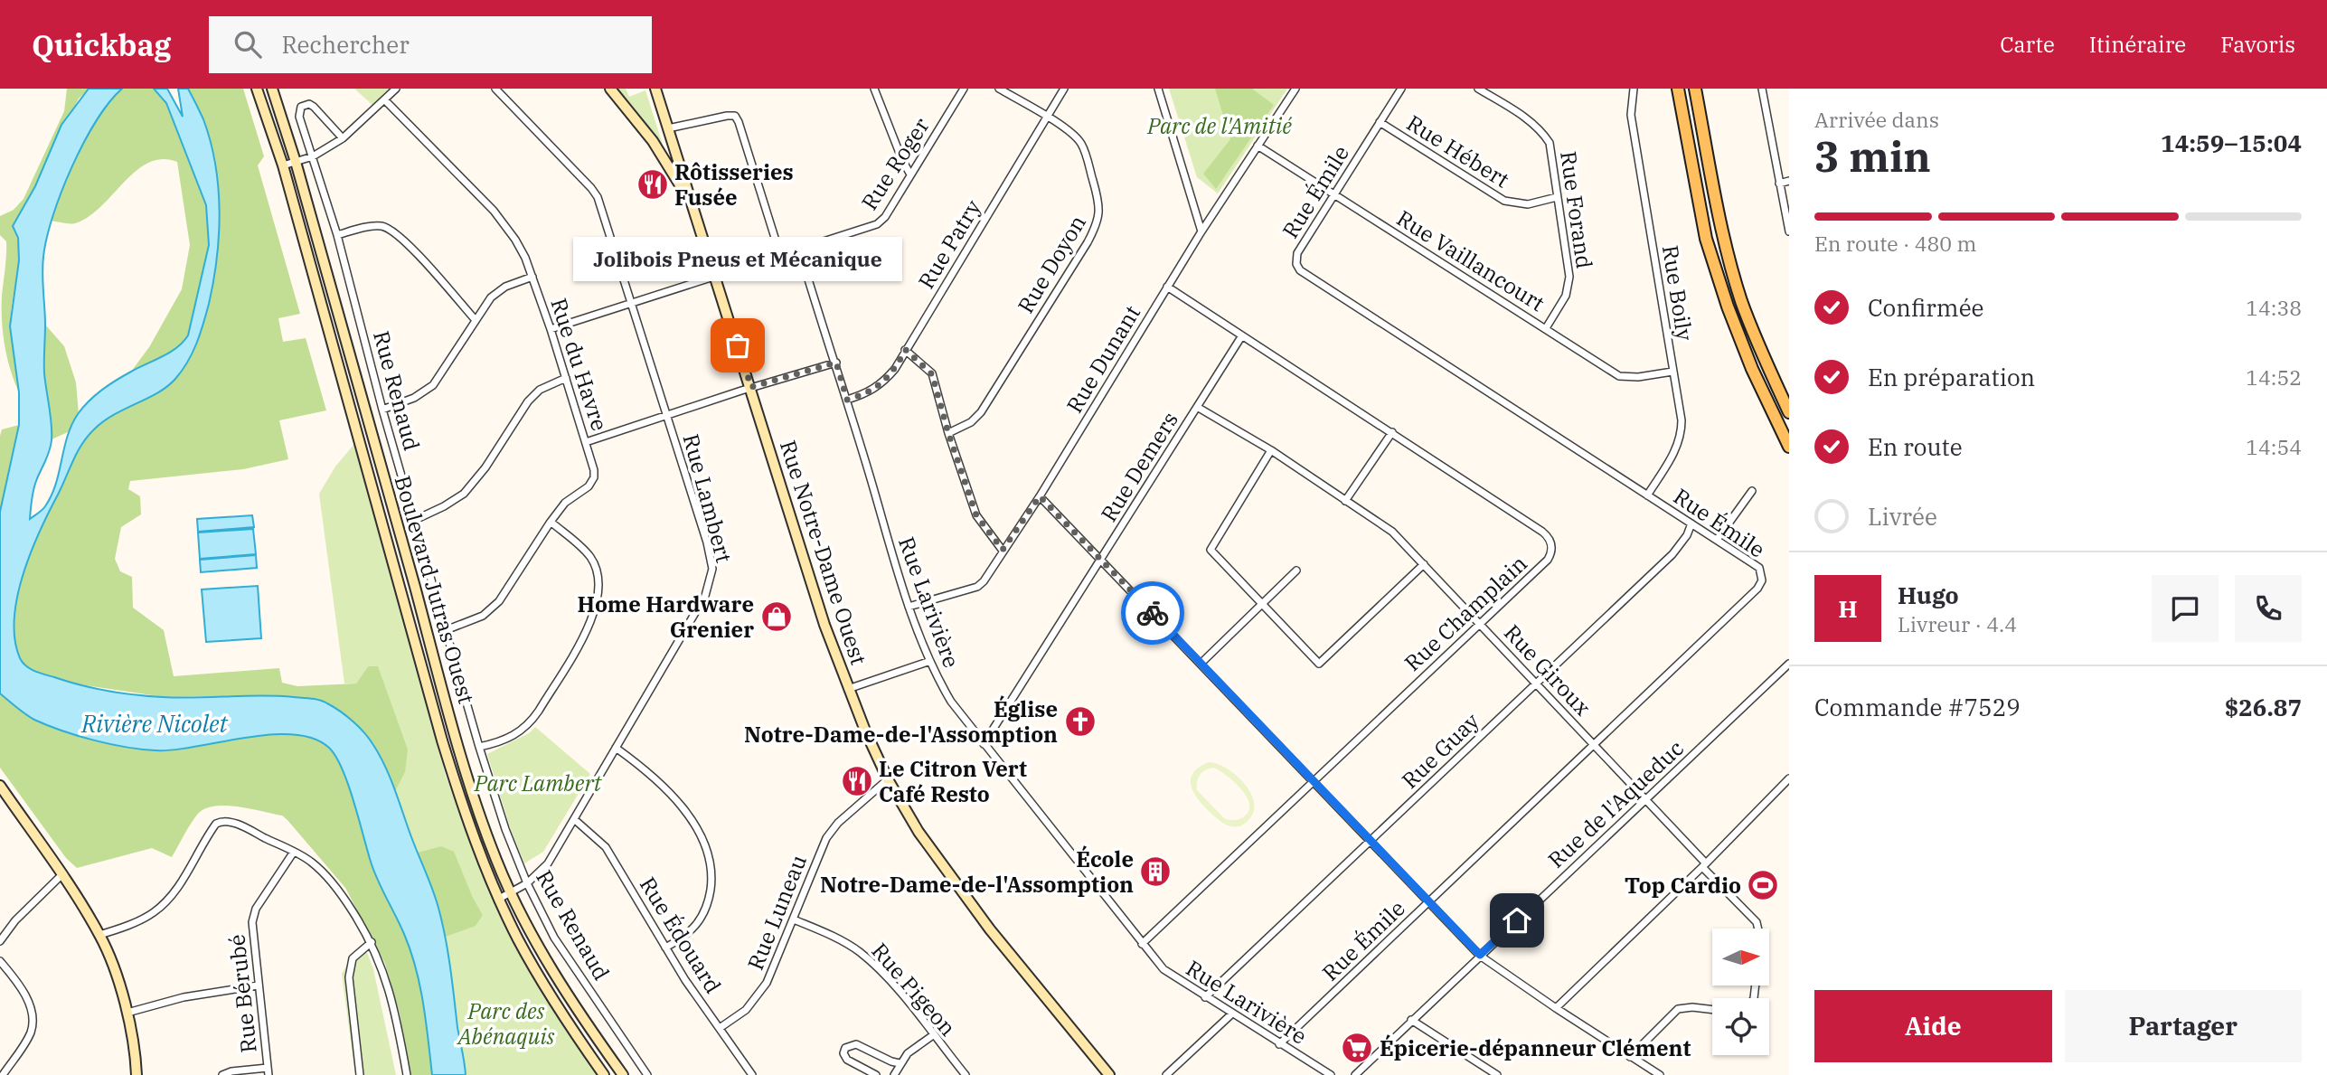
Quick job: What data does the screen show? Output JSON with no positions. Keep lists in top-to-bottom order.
{
  "streets": {
    "main road": ["Rue Notre-Dame Ouest", "Boulevard Jutras Ouest"],
    "street": [
      "Rue Hébert",
      "Rue Roger",
      "Rue Émile",
      "Rue Forand",
      "Rue Patry",
      "Rue Vaillancourt",
      "Rue Doyon",
      "Rue Boily",
      "Rue Dunant",
      "Rue du Havre",
      "Rue Renaud",
      "Rue Demers",
      "Rue Lambert",
      "Rue Larivière",
      "Rue Champlain",
      "Rue Giroux",
      "Rue Guay",
      "Rue de l'Aqueduc",
      "Rue Luneau",
      "Rue Édouard",
      "Rue Pigeon",
      "Rue Bérubé"
    ]
  },
  "crossings": [
    ["Rue Hébert", "Rue Émile"],
    ["Rue Hébert", "Rue Forand"],
    ["Rue Roger", "Rue du Havre"],
    ["Rue Roger", "Rue Lambert"],
    ["Rue Roger", "Rue Notre-Dame Ouest"],
    ["Rue Roger", "Rue Larivière"],
    ["Rue Émile", "Rue Vaillancourt"],
    ["Rue Émile", "Rue Boily"],
    ["Rue Émile", "Rue Larivière"],
    ["Rue Émile", "Rue Giroux"],
    ["Rue Émile", "Rue Guay"],
    ["Rue Forand", "Rue Vaillancourt"],
    ["Rue Patry", "Rue Doyon"],
    ["Rue Patry", "Rue Larivière"],
    ["Rue Vaillancourt", "Rue Boily"],
    ["Rue Vaillancourt", "Rue Dunant"],
    ["Rue Dunant", "Rue Larivière"],
    ["Rue Dunant", "Rue Champlain"],
    ["Rue du Havre", "Rue Renaud"],
    ["Rue Renaud", "Rue Lambert"],
    ["Rue Demers", "Rue Larivière"],
    ["Rue Demers", "Rue Champlain"],
    ["Rue Demers", "Rue Giroux"],
    ["Rue Lambert", "Boulevard Jutras Ouest"],
    ["Rue Lambert", "Rue Édouard"],
    ["Rue Notre-Dame Ouest", "Rue Luneau"],
    ["Rue Larivière", "Rue Champlain"],
    ["Rue Larivière", "Rue Guay"],
    ["Rue Champlain", "Rue Giroux"],
    ["Rue Giroux", "Rue Guay"],
    ["Rue Giroux", "Rue de l'Aqueduc"],
    ["Rue Luneau", "Rue Édouard"],
    ["Rue Luneau", "Rue Pigeon"]
  ],
  "water": ["Rivière Nicolet"],
  "parks": ["Parc de l'Amitié", "Parc Lambert", "Parc des Abénaquis"],
  "places": {
    "restaurant": ["Rôtisseries Fusée", "Le Citron Vert Café Resto"],
    "other": ["Jolibois Pneus et Mécanique"],
    "shop": ["Home Hardware Grenier"],
    "church": ["Église Notre-Dame-de-l'Assomption"],
    "building": ["École Notre-Dame-de-l'Assomption"],
    "sports": ["Top Cardio"],
    "supermarket": ["Épicerie-dépanneur Clément"]
  },
  "north": "right",
  "page": {
    "header": "Quickbag",
    "search": "Rechercher",
    "nav": ["Carte", "Itinéraire", "Favoris"],
    "heading": ["3 min", "Arrivée dans", "14:59–15:04"],
    "panel": [
      "Hugo",
      "Livreur · 4.4",
      "Commande #7529",
      "$26.87"
    ],
    "bar": "En route · 480 m",
    "bubble": "Jolibois Pneus et Mécanique",
    "list": [
      ["Confirmée", "14:38"],
      ["En préparation", "14:52"],
      ["En route", "14:54"],
      "Livrée"
    ],
    "round": "H",
    "buttons": ["Aide", "Partager"]
  }
}
